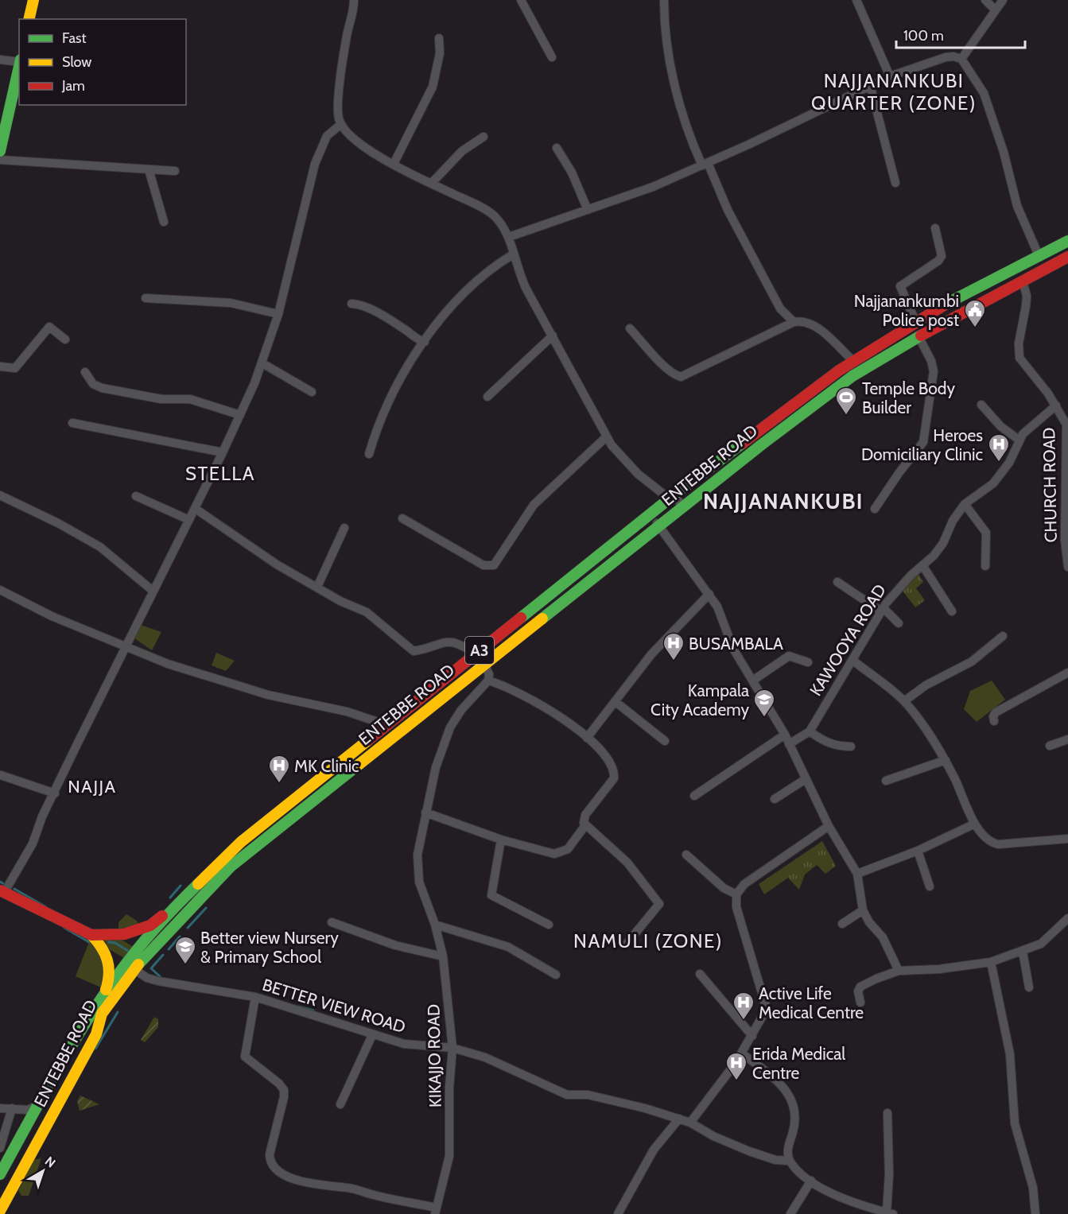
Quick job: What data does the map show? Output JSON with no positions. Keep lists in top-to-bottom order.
{
  "streets": {
    "main road": ["ENTEBBE ROAD", "A3"],
    "street": [
      "CHURCH ROAD",
      "KAWOOYA ROAD",
      "BETTER VIEW ROAD",
      "KIKAJJO ROAD"
    ]
  },
  "crossings": [
    ["ENTEBBE ROAD", "CHURCH ROAD"],
    ["ENTEBBE ROAD", "BETTER VIEW ROAD"],
    ["BETTER VIEW ROAD", "KIKAJJO ROAD"]
  ],
  "districts": [
    "NAJJANANKUBI QUARTER (ZONE)",
    "STELLA",
    "NAJJANANKUBI",
    "NAJJA",
    "NAMULI (ZONE)"
  ],
  "places": {
    "public building": ["Najjanankumbi Police post"],
    "sports": ["Temple Body Builder"],
    "hospital": [
      "Heroes Domiciliary Clinic",
      "BUSAMBALA",
      "MK Clinic",
      "Active Life Medical Centre",
      "Erida Medical Centre"
    ],
    "school or university": ["Kampala City Academy", "Better view Nursery & Primary School"]
  },
  "legend": ["Fast", "Slow", "Jam"],
  "scale_bar": "100 m",
  "north": "top right"
}
